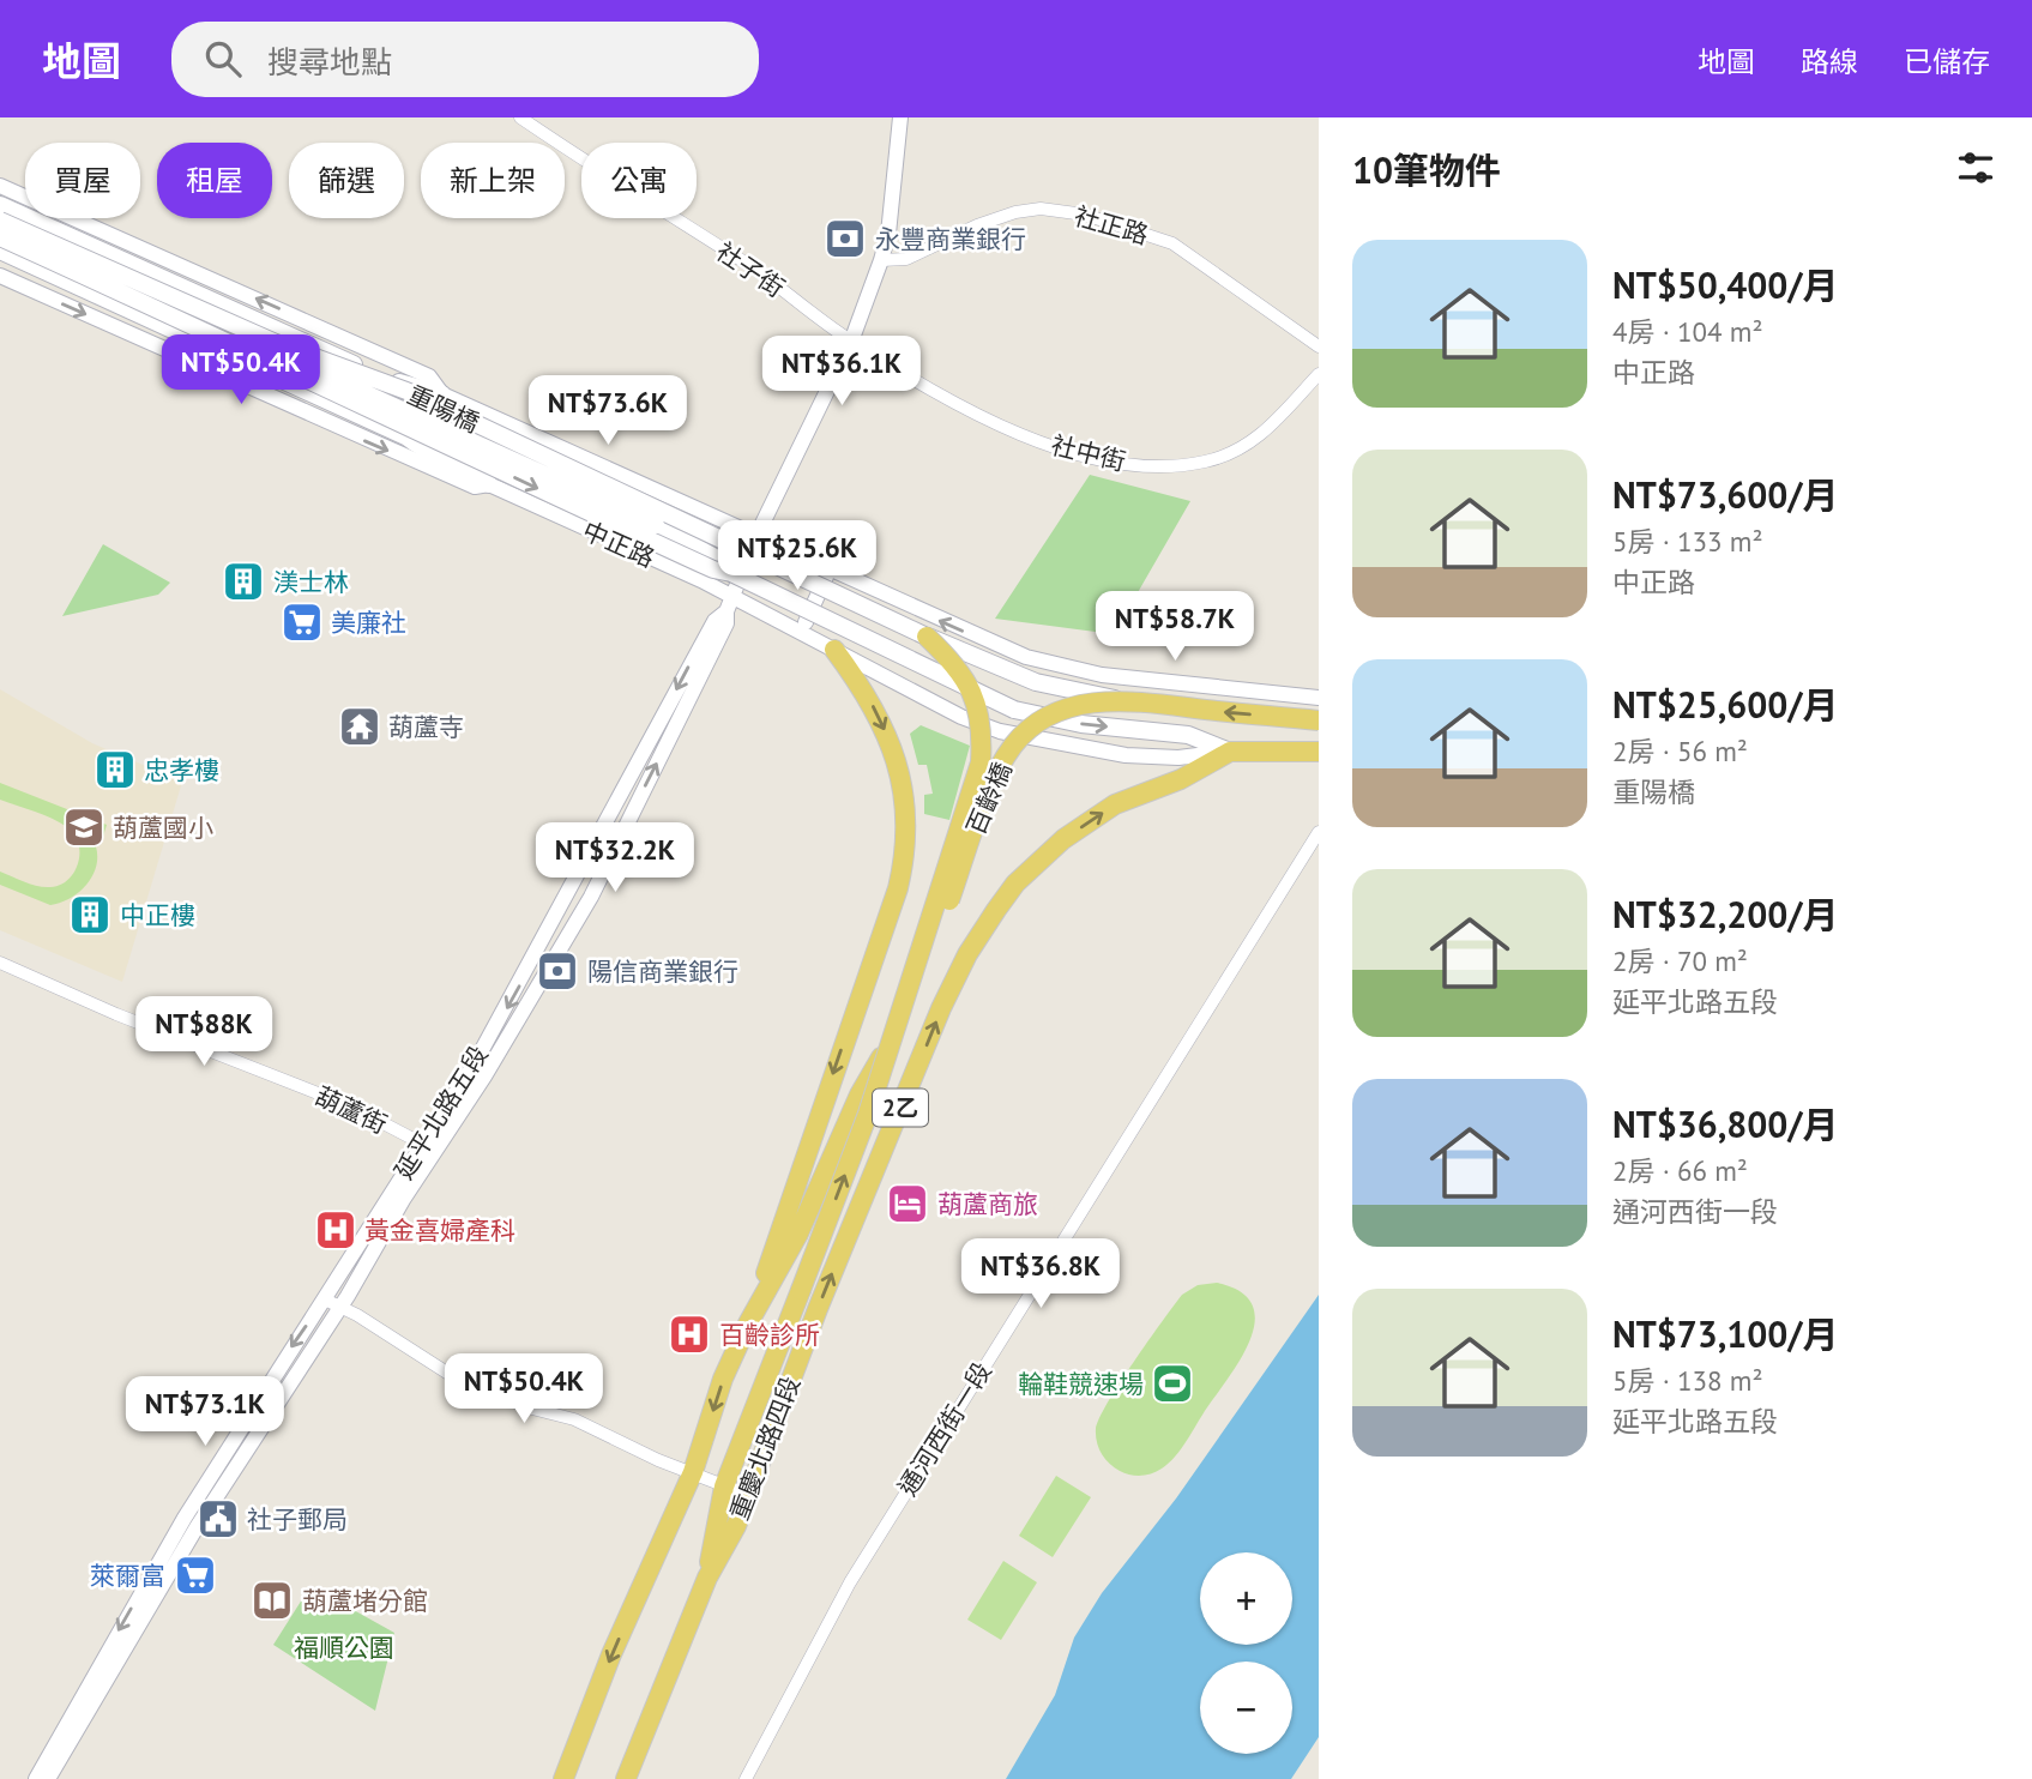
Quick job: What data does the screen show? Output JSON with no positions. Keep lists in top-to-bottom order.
{
  "streets": {
    "main road": [
      "重陽橋",
      "百齡橋",
      "2乙",
      "重慶北路四段"
    ],
    "street": [
      "社正路",
      "社子街",
      "社中街",
      "中正路",
      "葫蘆街",
      "延平北路五段",
      "通河西街一段"
    ]
  },
  "crossings": [
    ["社正路", "延平北路五段"],
    ["社子街", "社中街"],
    ["社子街", "延平北路五段"],
    ["重陽橋", "中正路"],
    ["重陽橋", "百齡橋"],
    ["重陽橋", "重慶北路四段"],
    ["社中街", "延平北路五段"],
    ["中正路", "延平北路五段"],
    ["中正路", "重慶北路四段"],
    ["百齡橋", "2乙"],
    ["葫蘆街", "延平北路五段"]
  ],
  "parks": ["福順公園"],
  "places": {
    "bank": ["永豐商業銀行", "陽信商業銀行"],
    "building": ["渼士林", "忠孝樓", "中正樓"],
    "supermarket": ["美廉社", "萊爾富"],
    "temple": ["葫蘆寺"],
    "school or university": ["葫蘆國小"],
    "hotel": ["葫蘆商旅"],
    "hospital": ["黃金喜婦產科", "百齡診所"],
    "sports": ["輪鞋競速場"],
    "public building": ["社子郵局"],
    "library": ["葫蘆堵分館"]
  },
  "page": {
    "header": "地圖",
    "search": "搜尋地點",
    "nav": ["地圖", "路線", "已儲存"],
    "heading": "10筆物件",
    "chip": [
      "買屋",
      "租屋",
      "篩選",
      "新上架",
      "公寓"
    ],
    "list": [
      {
        "name": "NT$50,400/月",
        "note": "4房 · 104 m² · 中正路"
      },
      {
        "name": "NT$73,600/月",
        "note": "5房 · 133 m² · 中正路"
      },
      {
        "name": "NT$25,600/月",
        "note": "2房 · 56 m² · 重陽橋"
      },
      {
        "name": "NT$32,200/月",
        "note": "2房 · 70 m² · 延平北路五段"
      },
      {
        "name": "NT$36,800/月",
        "note": "2房 · 66 m² · 通河西街一段"
      },
      {
        "name": "NT$73,100/月",
        "note": "5房 · 138 m² · 延平北路五段"
      }
    ],
    "price": [
      "NT$50.4K",
      "NT$36.1K",
      "NT$73.6K",
      "NT$25.6K",
      "NT$58.7K",
      "NT$32.2K",
      "NT$88K",
      "NT$36.8K",
      "NT$50.4K",
      "NT$73.1K"
    ],
    "map_buttons": ["+", "−"]
  }
}
